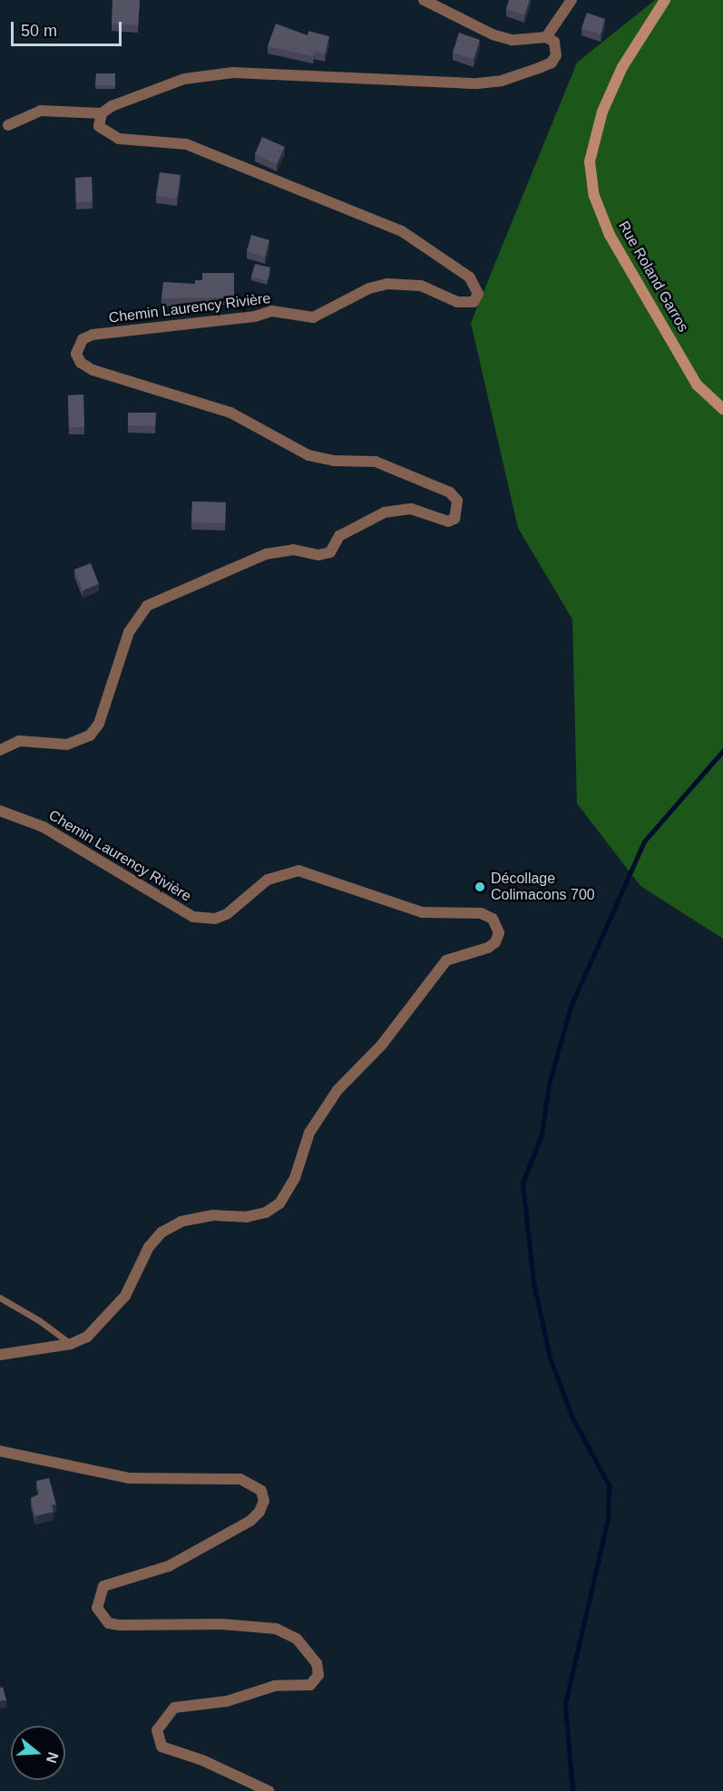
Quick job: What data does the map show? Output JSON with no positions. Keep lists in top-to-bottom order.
{
  "streets": {
    "main road": ["Rue Roland Garros"],
    "street": ["Chemin Laurency Rivière"]
  },
  "places": ["Décollage Colimacons 700"],
  "scale_bar": "50 m",
  "north": "right"
}
